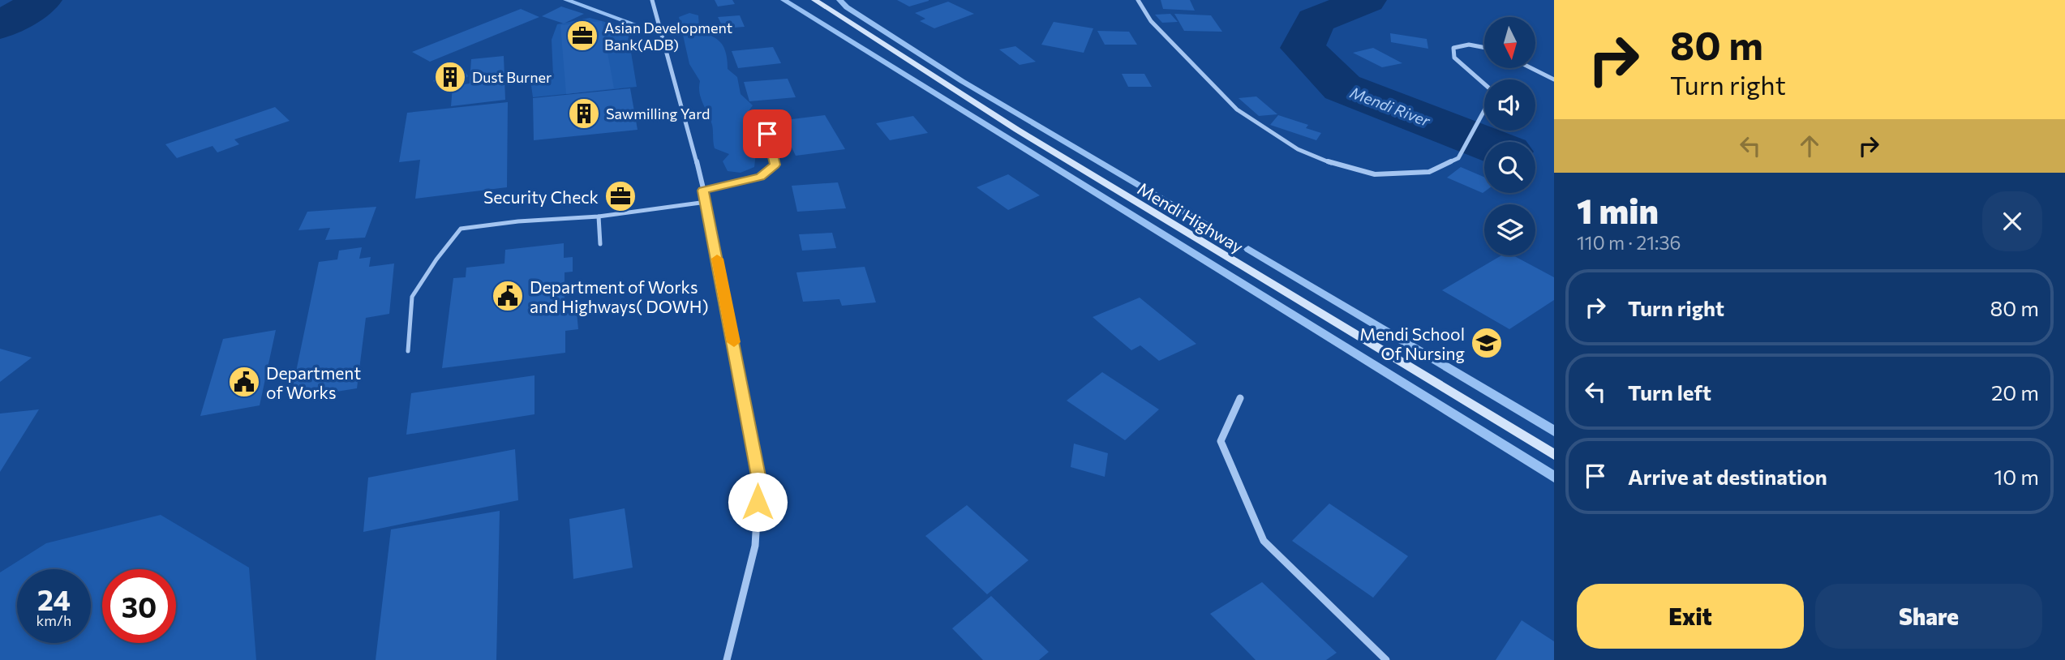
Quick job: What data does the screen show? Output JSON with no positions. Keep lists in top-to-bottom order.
{
  "streets": {
    "main road": ["Mendi Highway"]
  },
  "water": ["Mendi River"],
  "places": {
    "office": ["Asian Development Bank(ADB)", "Security Check"],
    "building": ["Dust Burner", "Sawmilling Yard"],
    "public building": ["Department of Works and Highways( DOWH)", "Department of Works"],
    "school or university": ["Mendi School Of Nursing"]
  },
  "north": "bottom",
  "page": {
    "turn": ["80 m", "Turn right"],
    "heading": ["1 min", "110 m · 21:36"],
    "list": [
      {
        "name": "Turn right",
        "value": "80 m"
      },
      {
        "name": "Turn left",
        "value": "20 m"
      },
      {
        "name": "Arrive at destination",
        "value": "10 m"
      }
    ],
    "speed": "24 km/h",
    "limit": "30",
    "buttons": ["Exit", "Share"]
  }
}
